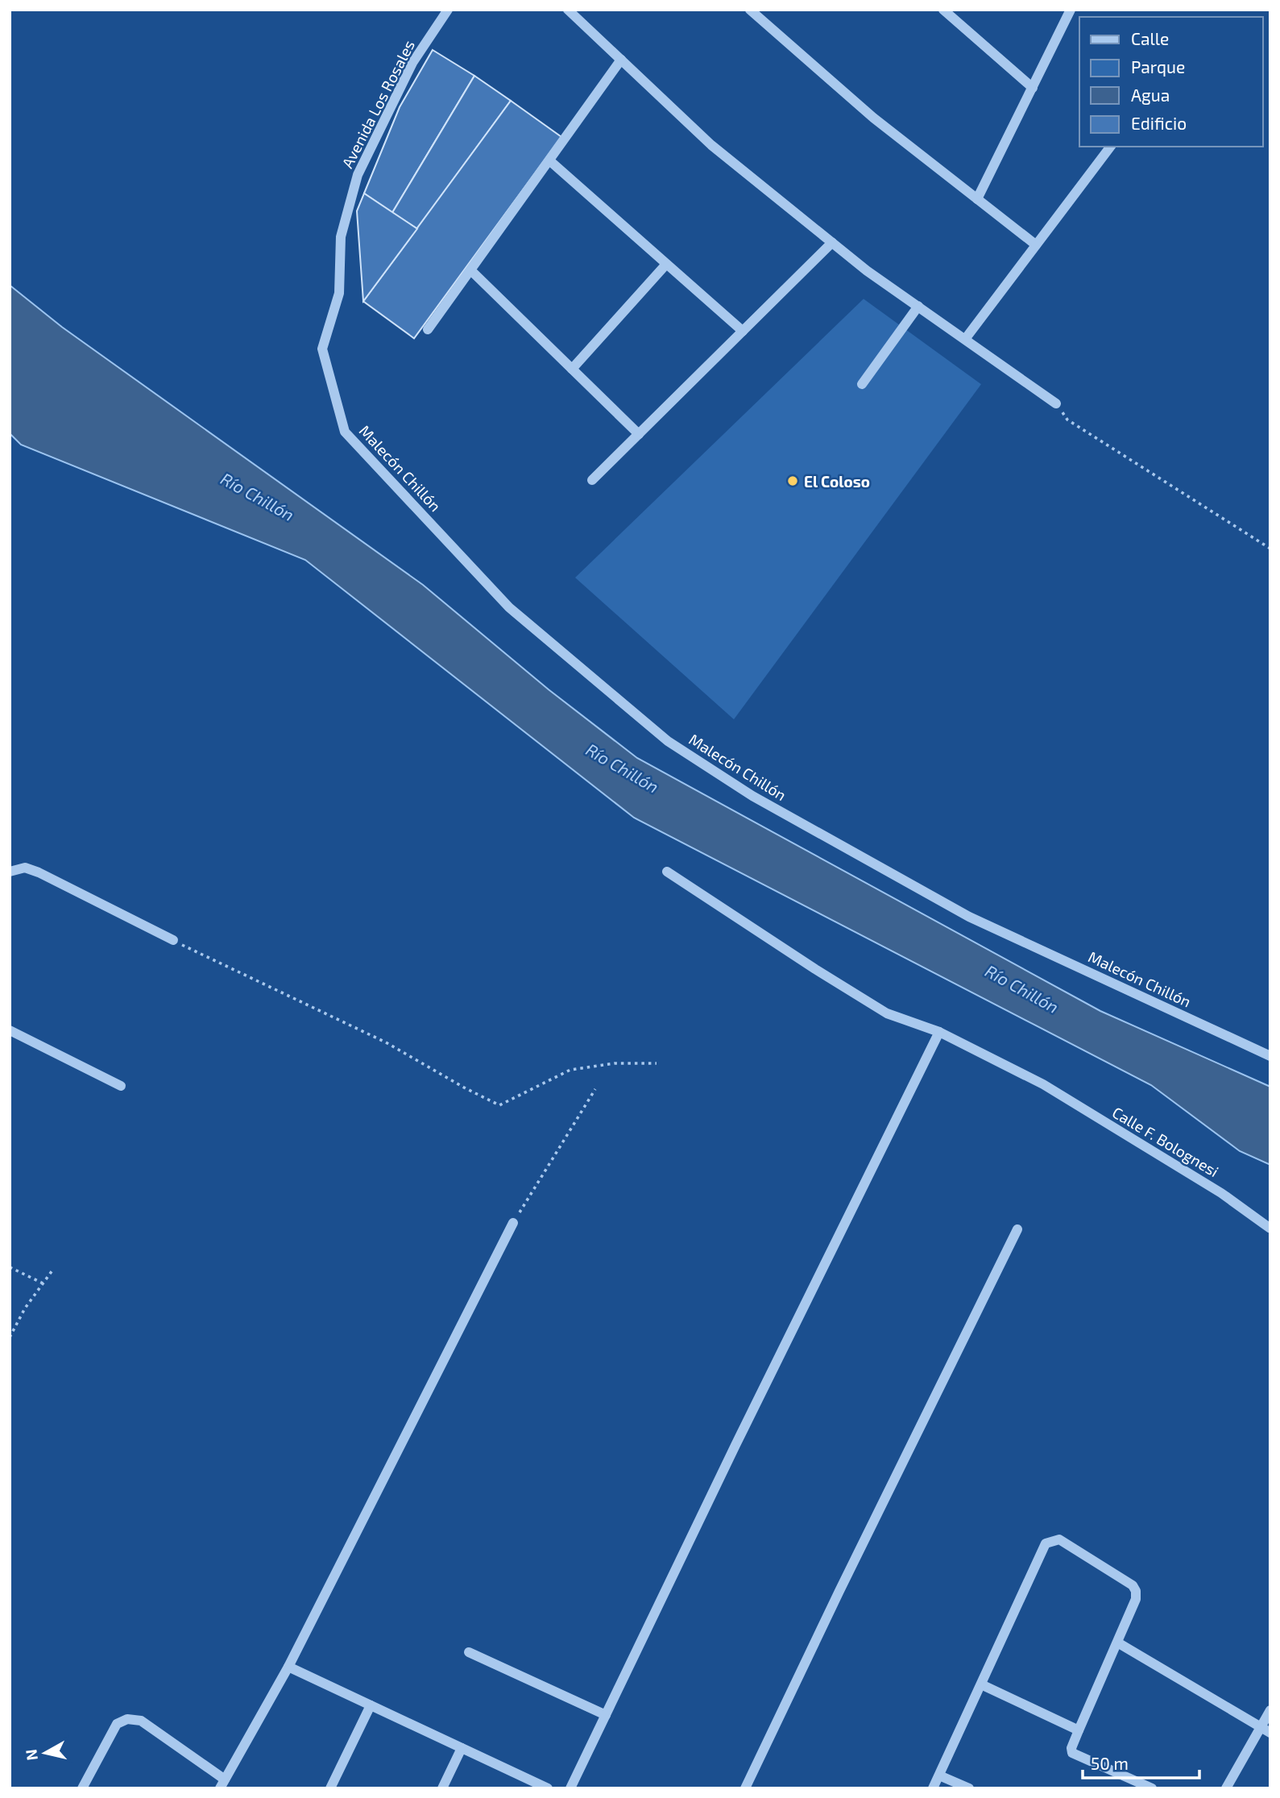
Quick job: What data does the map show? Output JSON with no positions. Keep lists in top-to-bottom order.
{
  "streets": {
    "street": ["Avenida Los Rosales", "Malecón Chillón", "Calle F. Bolognesi"]
  },
  "crossings": [
    ["Avenida Los Rosales", "Malecón Chillón"]
  ],
  "water": ["Río Chillón"],
  "places": ["El Coloso"],
  "legend": [
    "Calle",
    "Parque",
    "Agua",
    "Edificio"
  ],
  "scale_bar": "50 m",
  "north": "left"
}
